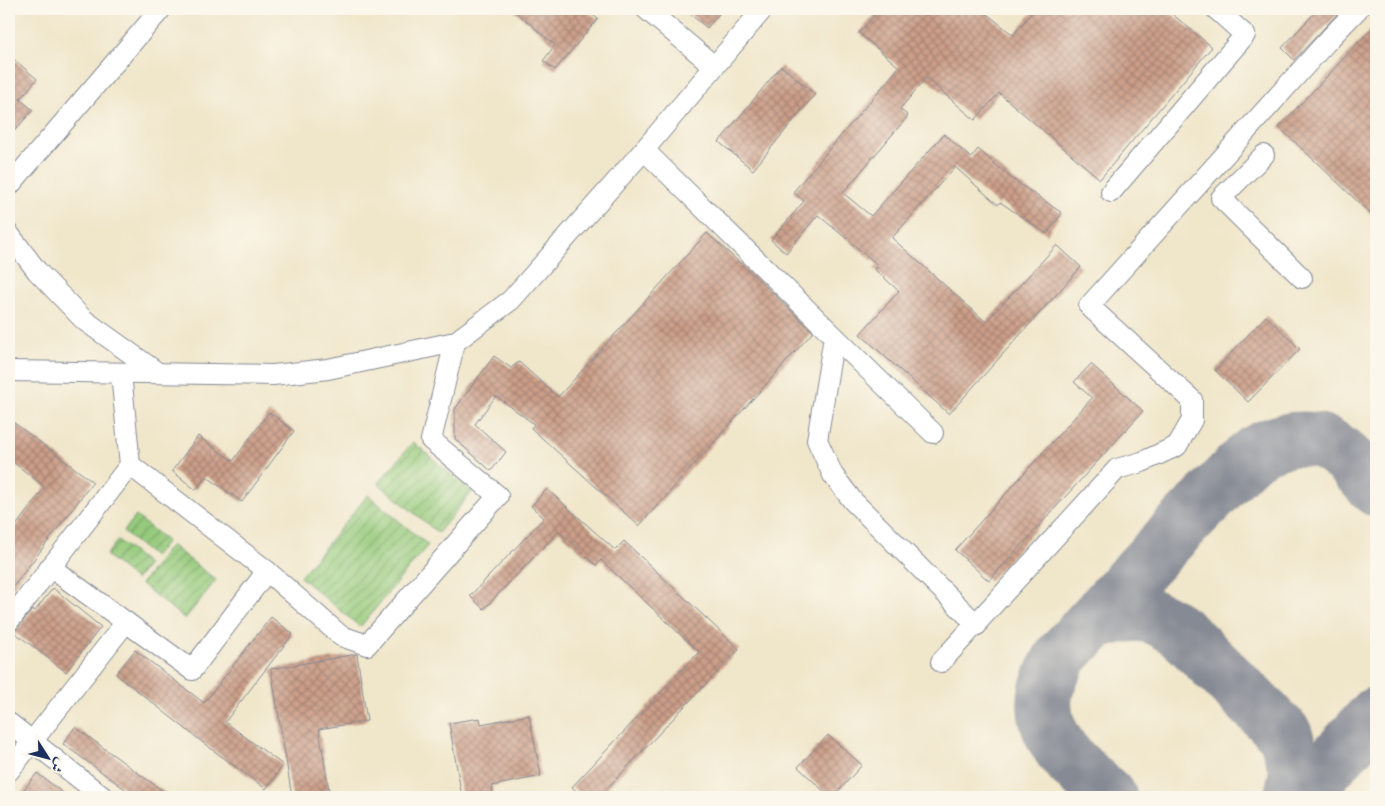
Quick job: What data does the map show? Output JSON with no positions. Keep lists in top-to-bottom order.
{
  "north": "bottom right"
}
